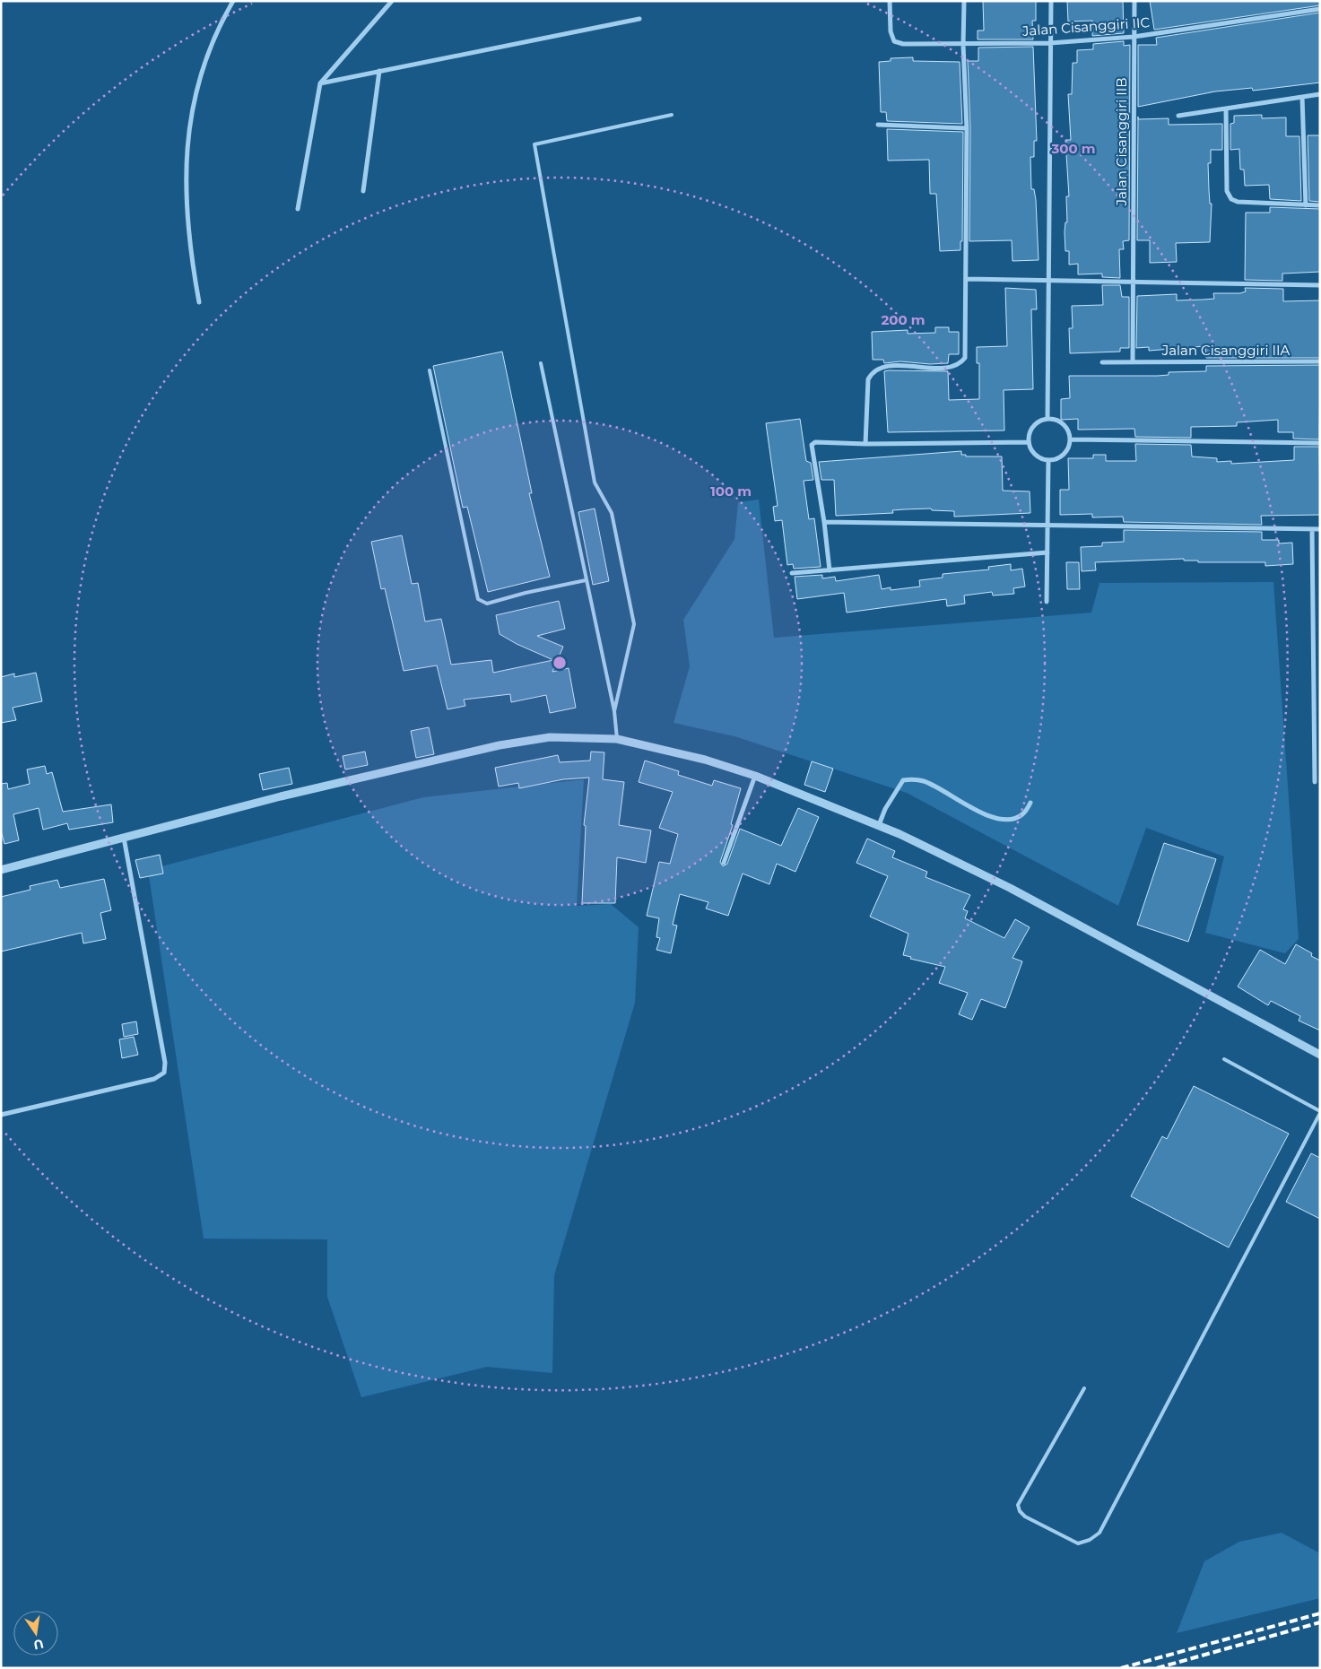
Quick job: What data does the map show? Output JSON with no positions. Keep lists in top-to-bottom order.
{
  "streets": {
    "street": ["Jalan Cisanggiri IIC", "Jalan Cisanggiri IIB", "Jalan Cisanggiri IIA"]
  },
  "crossings": [
    ["Jalan Cisanggiri IIC", "Jalan Cisanggiri IIB"]
  ],
  "north": "bottom",
  "rings": ["300 m", "200 m", "100 m"]
}
